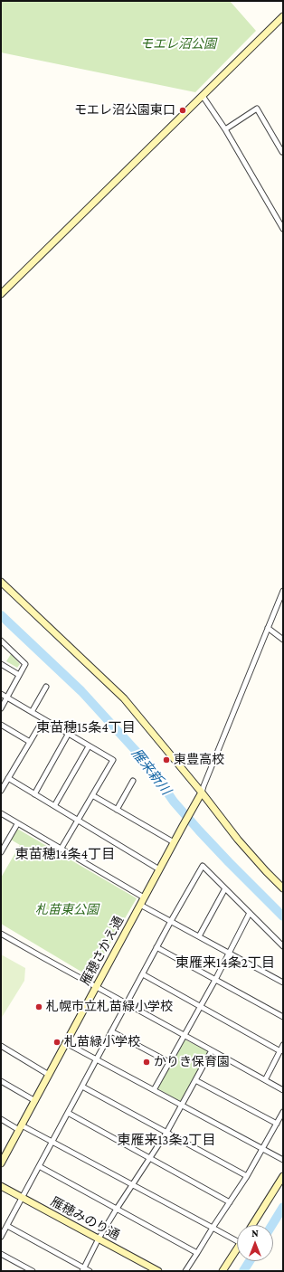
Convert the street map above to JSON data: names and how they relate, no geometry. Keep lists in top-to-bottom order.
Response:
{
  "streets": {
    "street": ["雁穂さかえ通", "雁穂みのり通"]
  },
  "districts": [
    "東苗穂15条4丁目",
    "東苗穂14条4丁目",
    "東雁来14条2丁目",
    "東雁来13条2丁目"
  ],
  "water": ["雁来新川"],
  "parks": ["モエレ沼公園", "札苗東公園"],
  "places": [
    "モエレ沼公園東口",
    "東豊高校",
    "札幌市立札苗緑小学校",
    "札苗緑小学校",
    "かりき保育園"
  ],
  "north": "top"
}
